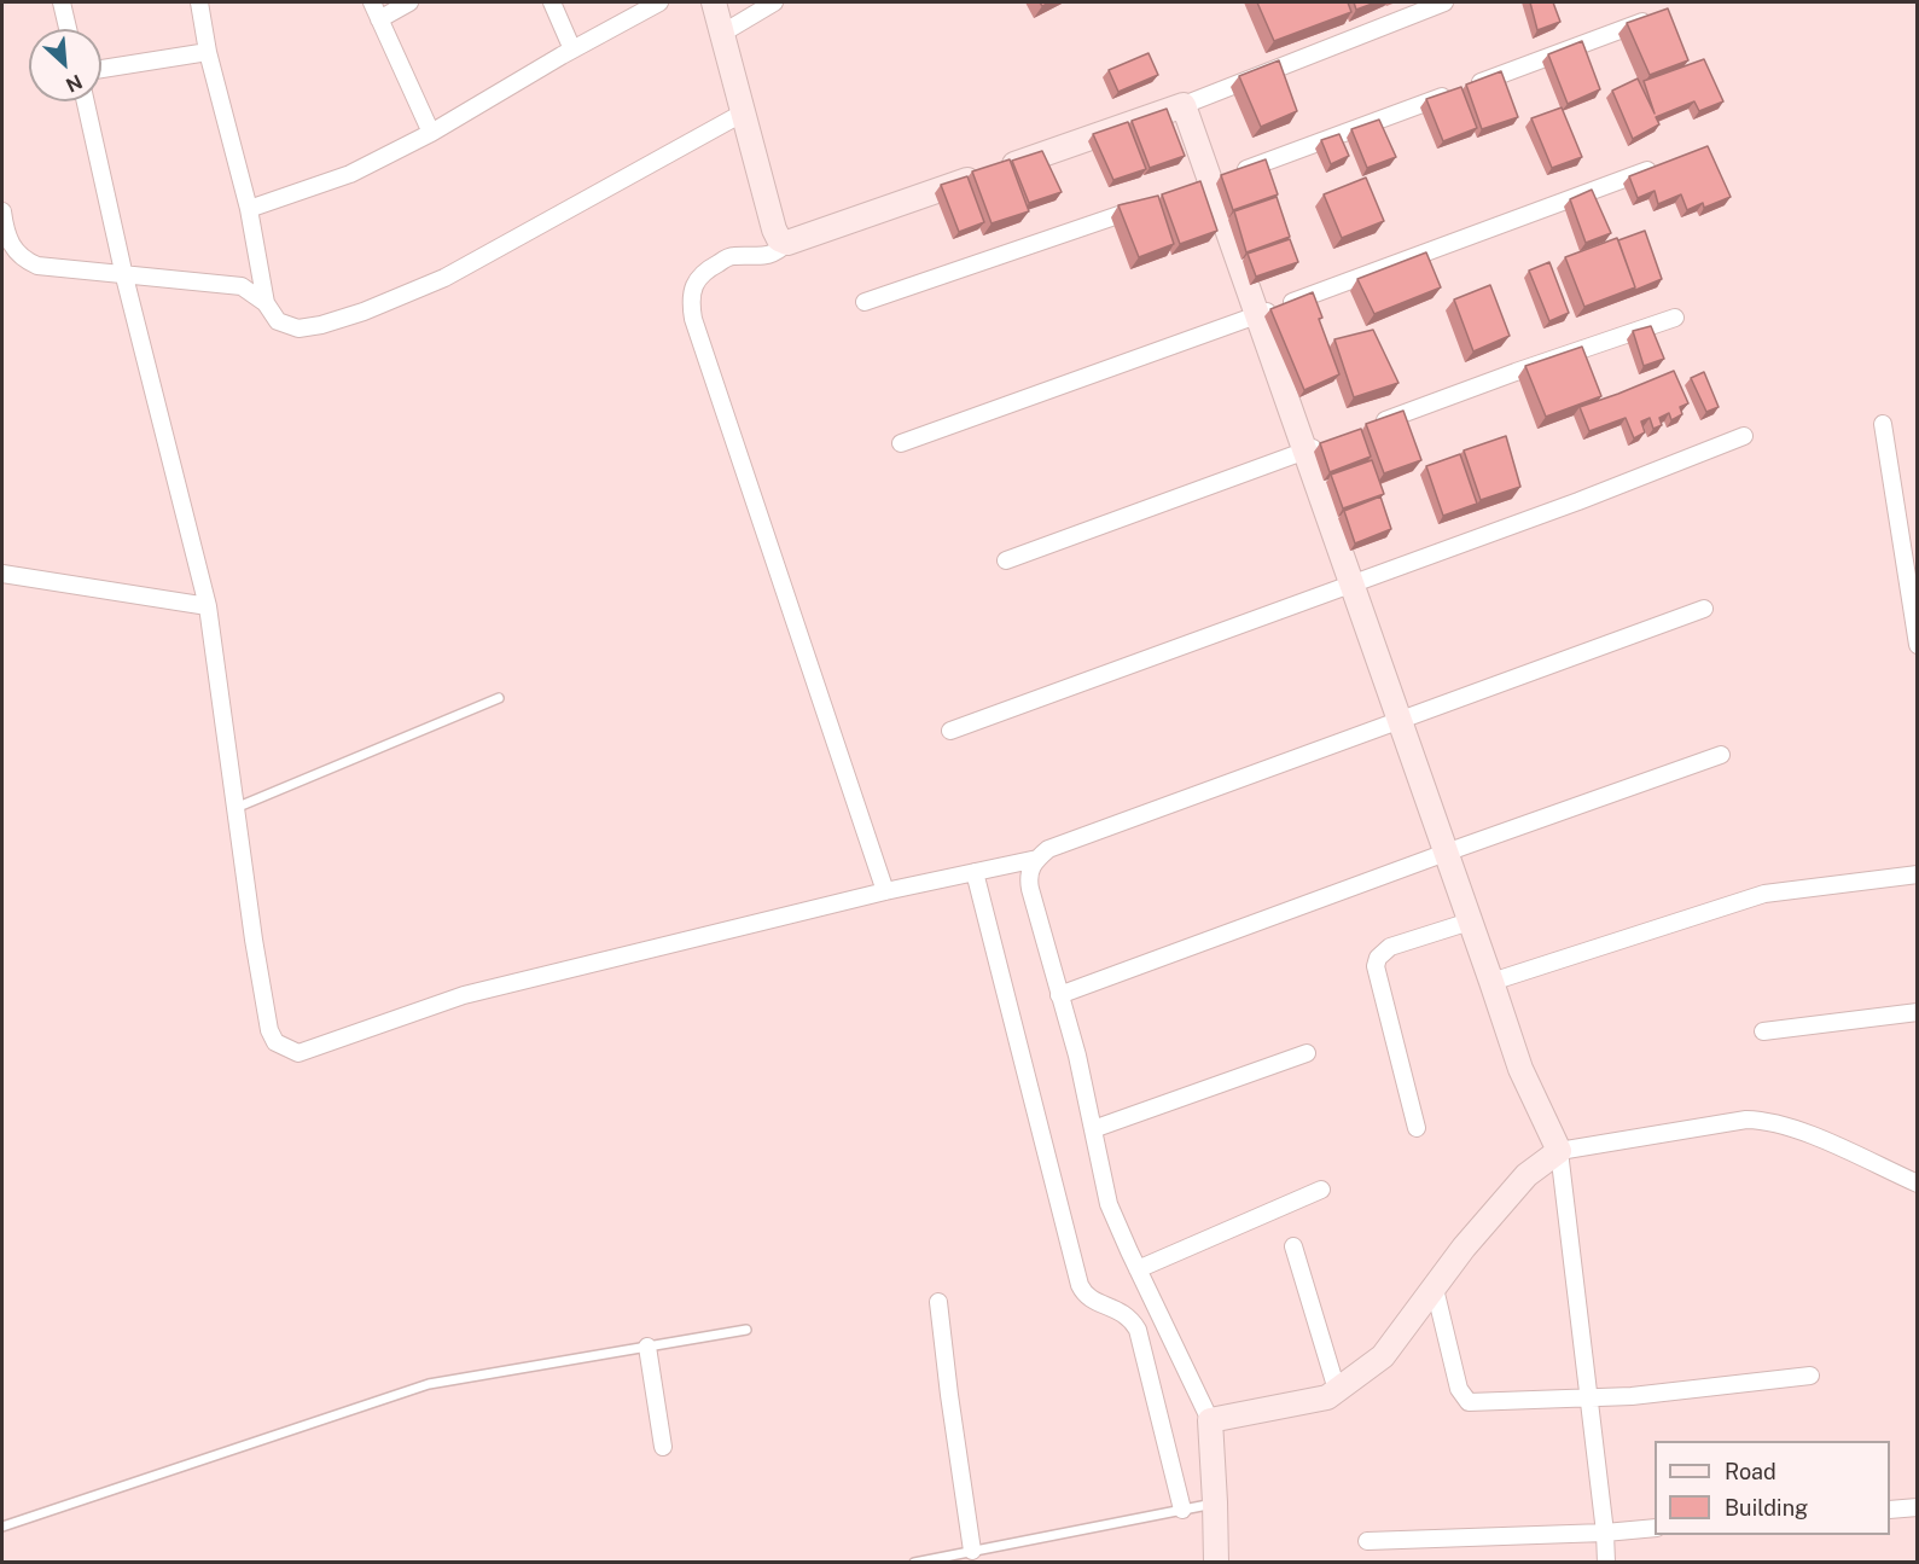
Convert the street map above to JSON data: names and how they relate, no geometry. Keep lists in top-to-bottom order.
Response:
{
  "legend": ["Road", "Building"],
  "north": "bottom right"
}
